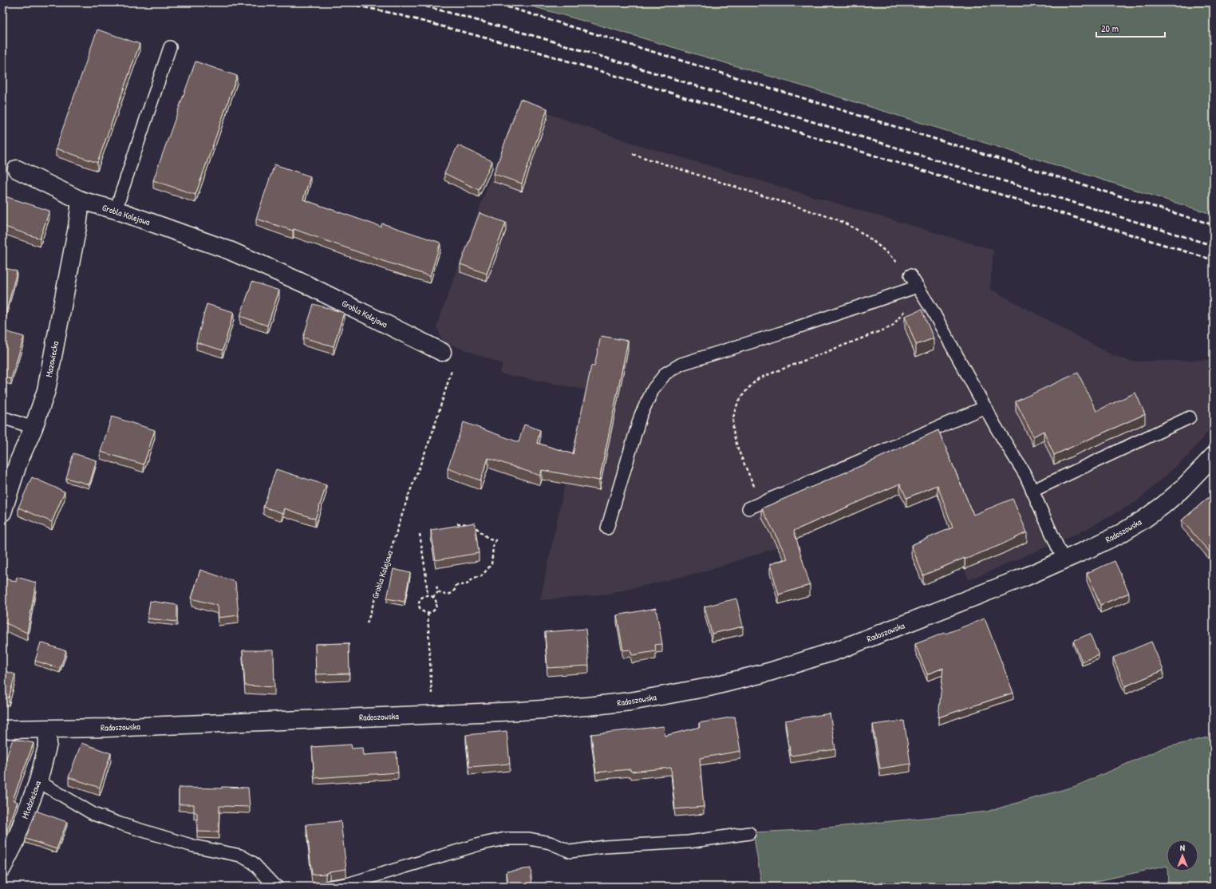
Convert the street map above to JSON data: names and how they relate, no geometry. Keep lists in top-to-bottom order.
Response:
{
  "streets": {
    "street": [
      "Grobla Kolejowa",
      "Mazowiecka",
      "Radoszowska",
      "Młodzieżowa"
    ]
  },
  "crossings": [
    ["Grobla Kolejowa", "Mazowiecka"],
    ["Radoszowska", "Młodzieżowa"]
  ],
  "scale_bar": "20 m",
  "north": "top"
}
